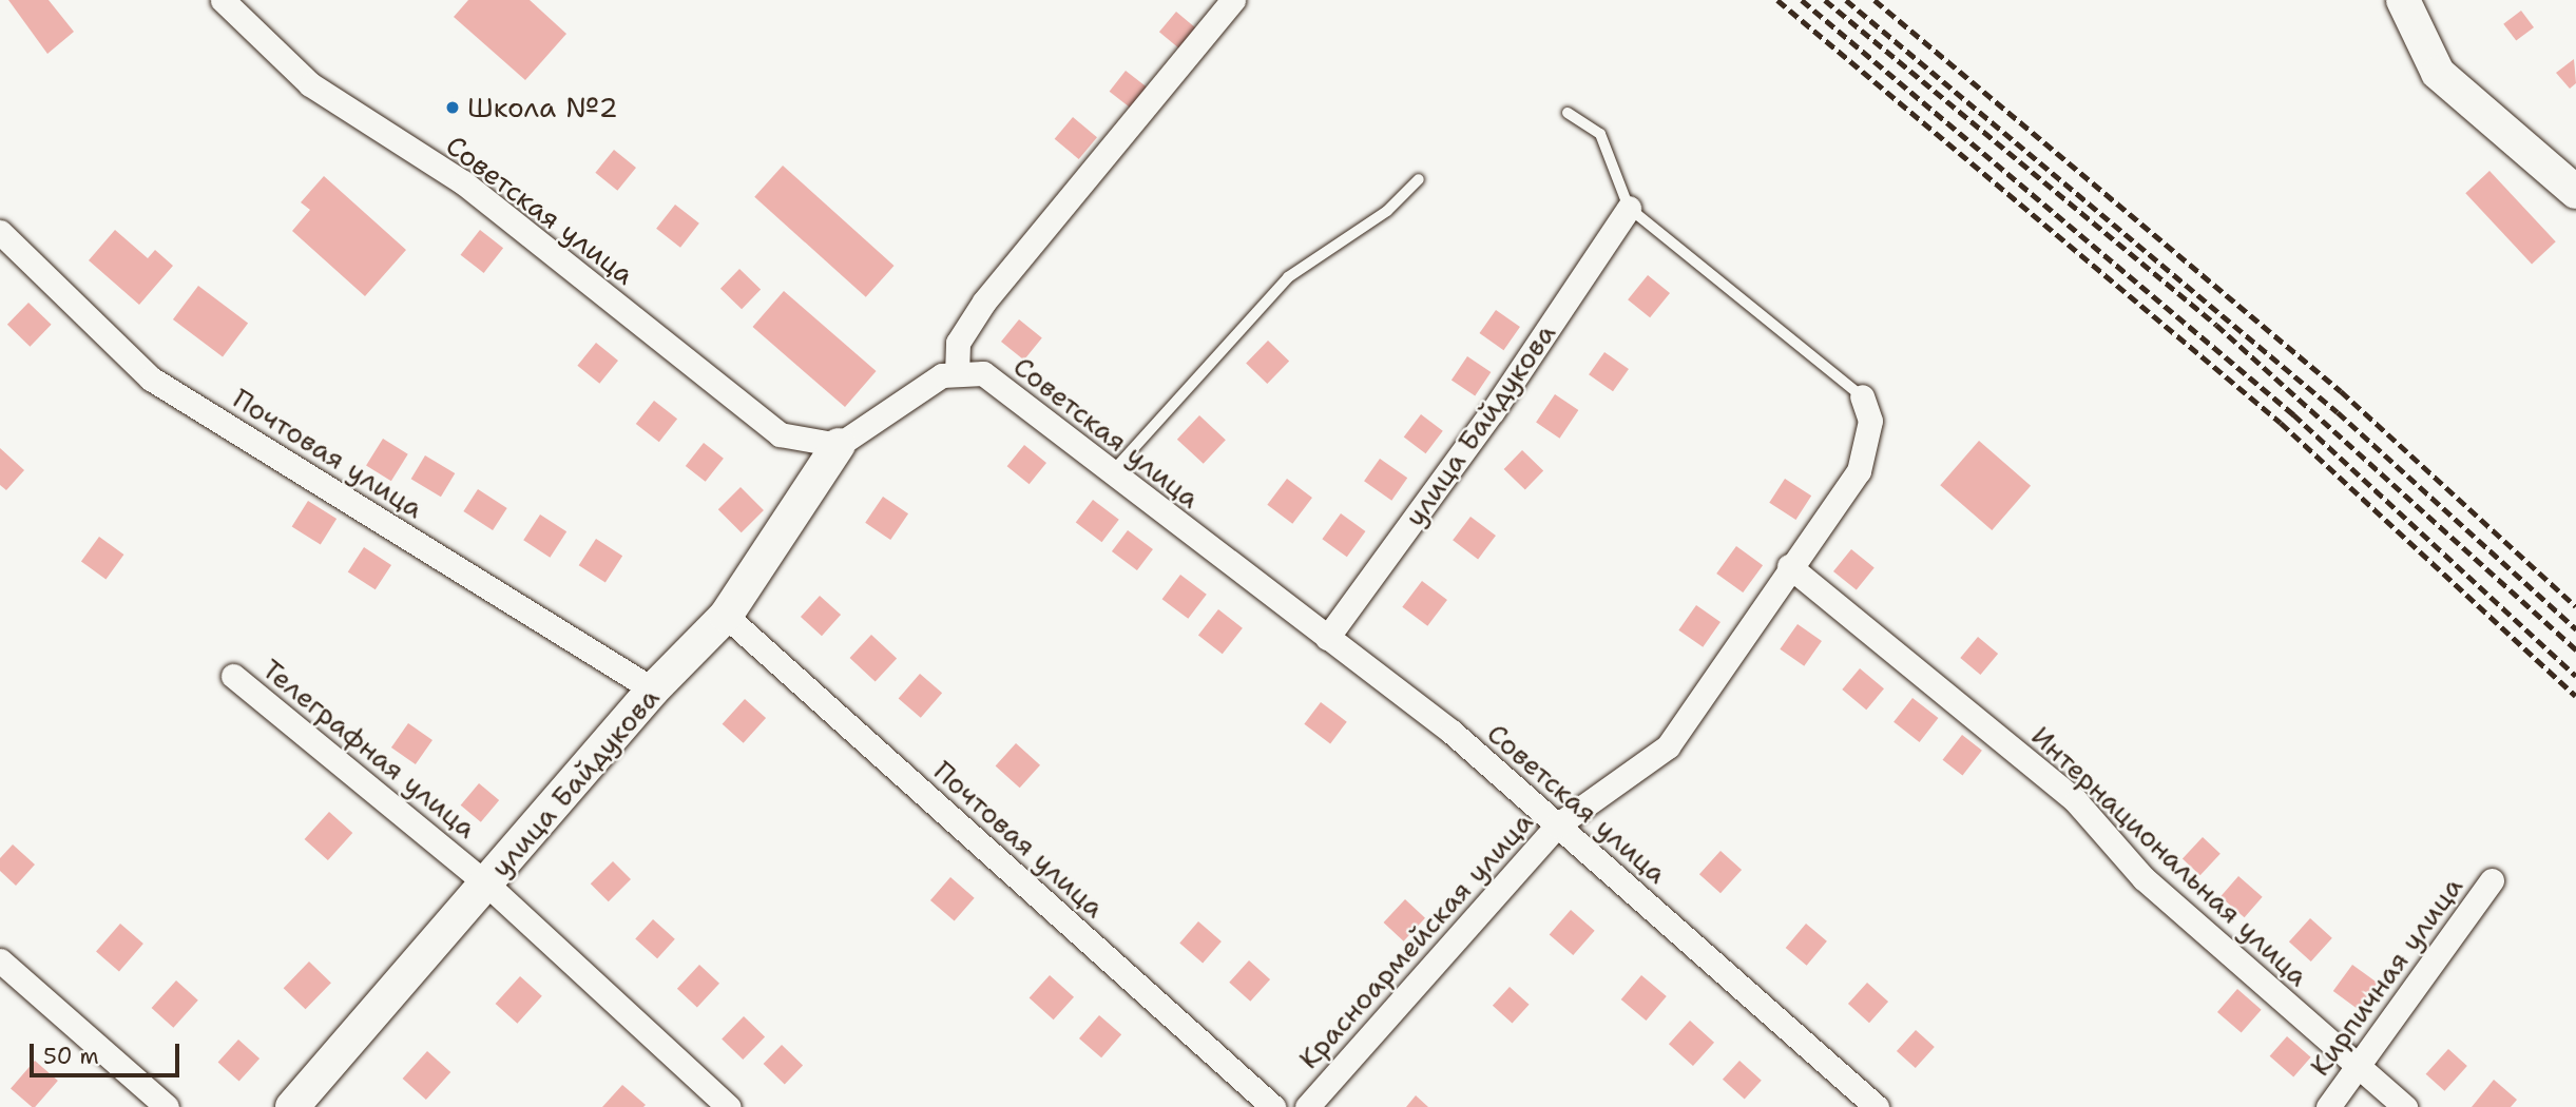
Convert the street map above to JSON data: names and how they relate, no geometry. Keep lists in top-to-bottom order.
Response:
{
  "streets": {
    "street": [
      "Советская улица",
      "улица Байдукова",
      "Почтовая улица",
      "Телеграфная улица",
      "Интернациональная улица",
      "Красноармейская улица",
      "Кирпичная улица"
    ]
  },
  "crossings": [
    ["Советская улица", "улица Байдукова"],
    ["Советская улица", "Красноармейская улица"],
    ["улица Байдукова", "Почтовая улица"],
    ["улица Байдукова", "Телеграфная улица"],
    ["Интернациональная улица", "Красноармейская улица"],
    ["Интернациональная улица", "Кирпичная улица"]
  ],
  "places": ["Школа №2"],
  "scale_bar": "50 m"
}
